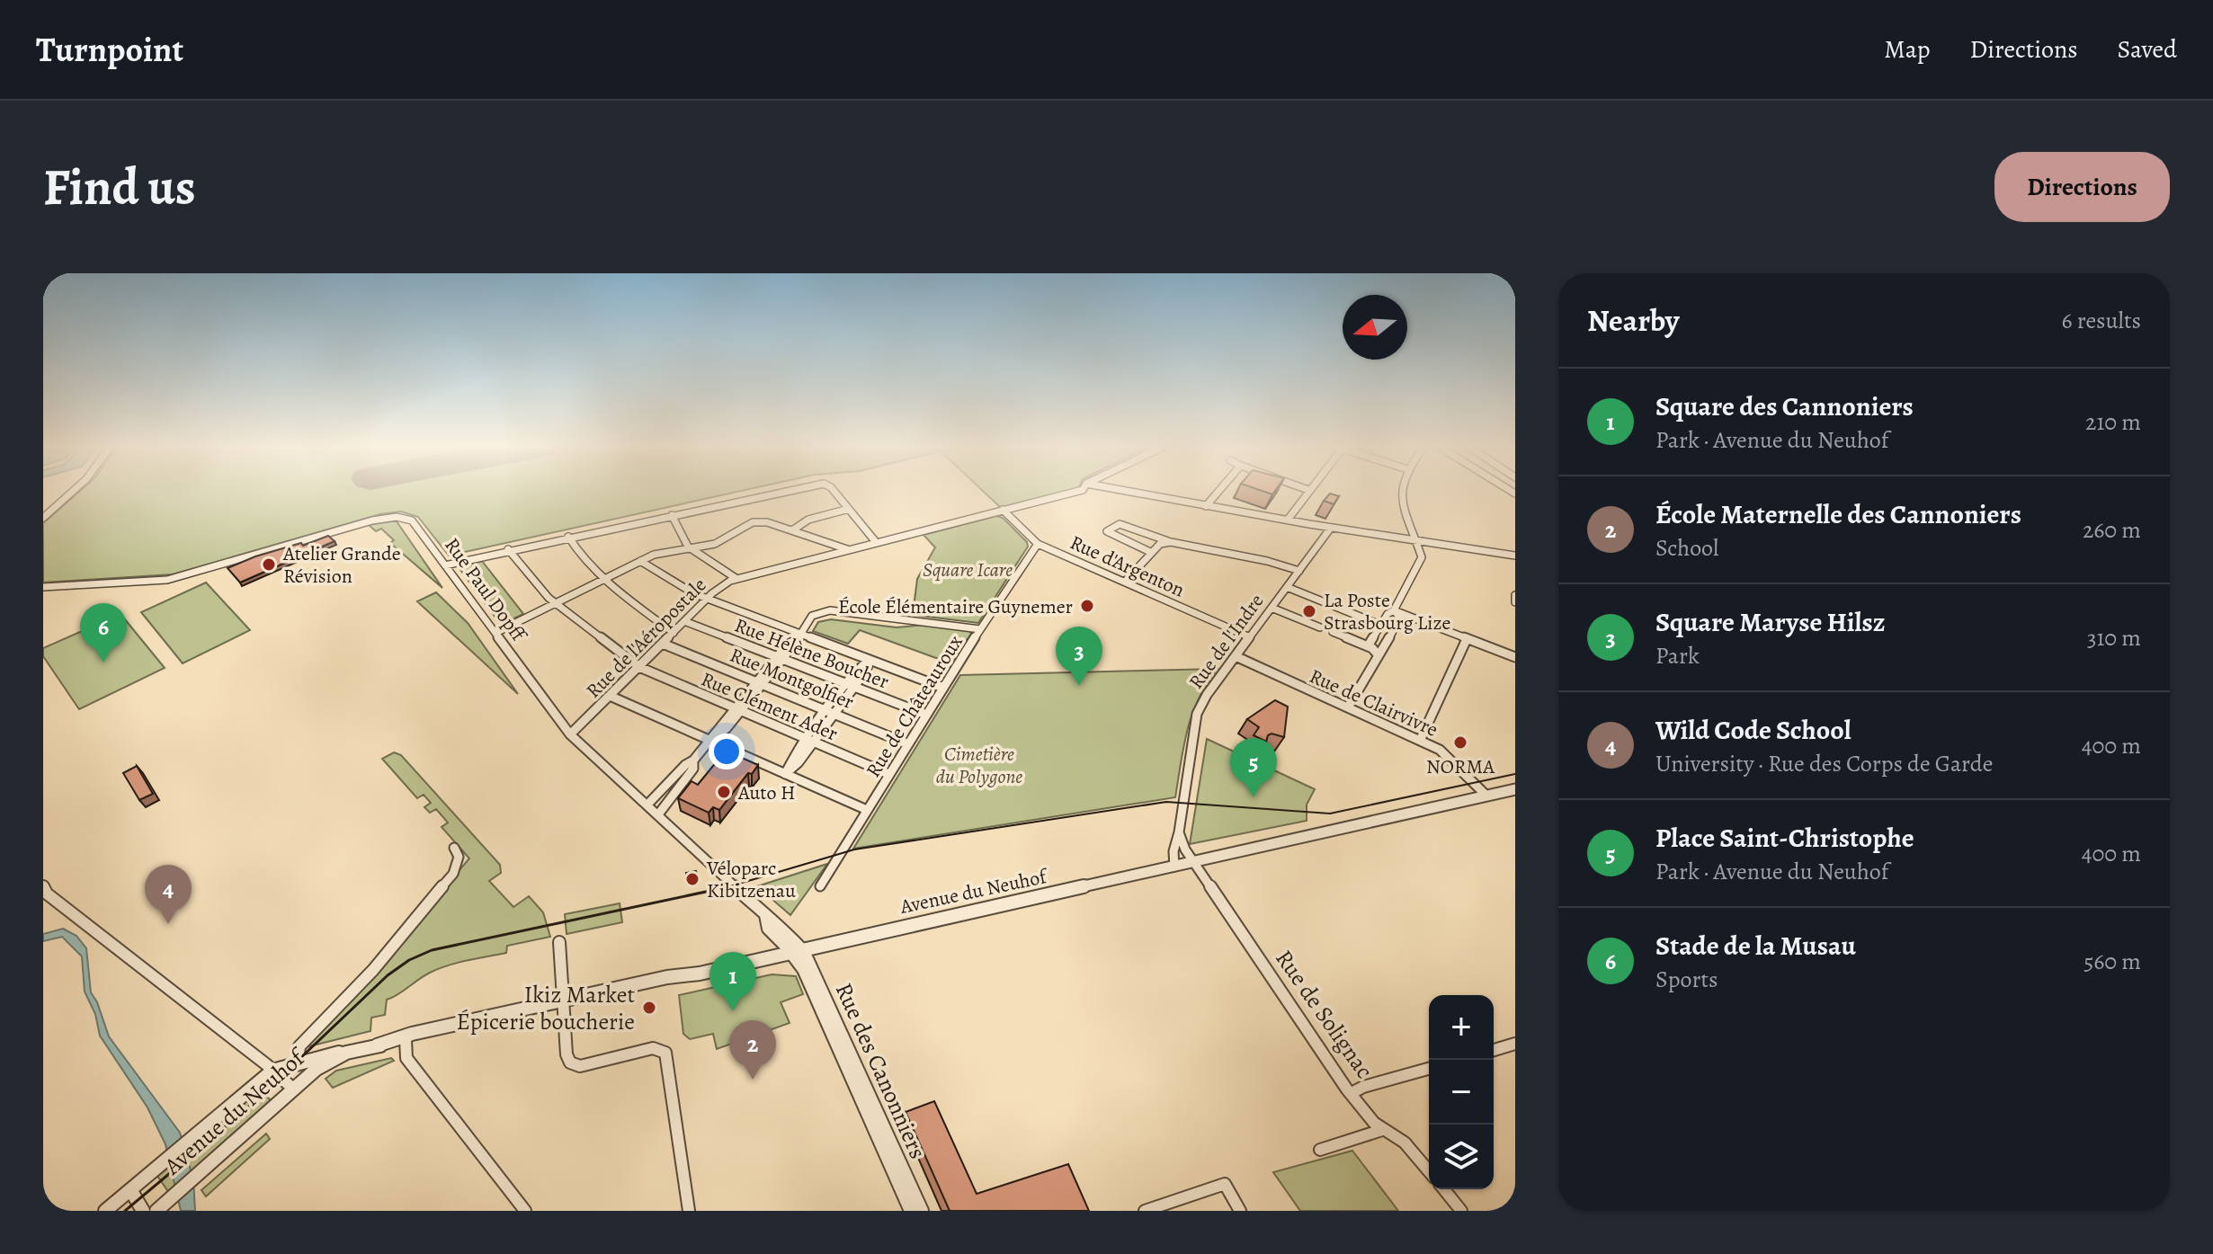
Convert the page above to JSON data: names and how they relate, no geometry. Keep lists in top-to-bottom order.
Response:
{
  "streets": {
    "street": [
      "Rue d'Argenton",
      "Rue Paul Dopff",
      "Rue de l'Aéropostale",
      "Rue de l'Indre",
      "Rue Hélène Boucher",
      "Rue Montgolfier",
      "Rue de Clairvivre",
      "Rue Clément Ader",
      "Rue de Châteauroux",
      "Avenue du Neuhof",
      "Rue de Solignac",
      "Rue des Canonniers"
    ]
  },
  "crossings": [
    ["Rue d'Argenton", "Rue de l'Aéropostale"],
    ["Rue d'Argenton", "Rue de l'Indre"],
    ["Rue d'Argenton", "Rue de Châteauroux"],
    ["Rue Paul Dopff", "Rue de l'Aéropostale"],
    ["Rue Paul Dopff", "Avenue du Neuhof"],
    ["Rue Paul Dopff", "Rue des Canonniers"],
    ["Rue de l'Aéropostale", "Rue Hélène Boucher"],
    ["Rue de l'Aéropostale", "Rue Montgolfier"],
    ["Rue de l'Aéropostale", "Rue Clément Ader"],
    ["Rue de l'Indre", "Rue de Clairvivre"],
    ["Rue de l'Indre", "Avenue du Neuhof"],
    ["Rue Hélène Boucher", "Rue de Châteauroux"],
    ["Rue Montgolfier", "Rue de Châteauroux"],
    ["Rue de Clairvivre", "Avenue du Neuhof"],
    ["Rue Clément Ader", "Rue de Châteauroux"],
    ["Avenue du Neuhof", "Rue de Solignac"],
    ["Avenue du Neuhof", "Rue des Canonniers"]
  ],
  "parks": ["Square Icare", "Cimetière du Polygone"],
  "places": [
    "Atelier Grande Révision",
    "École Élémentaire Guynemer",
    "La Poste Strasbourg Lize",
    "NORMA",
    "Auto H",
    "Véloparc Kibitzenau",
    "Ikiz Market Épicerie boucherie"
  ],
  "north": "left",
  "page": {
    "header": "Turnpoint",
    "nav": ["Map", "Directions", "Saved"],
    "buttons": "Directions",
    "title": "Find us",
    "heading": ["Nearby", "6 results"],
    "list": [
      {
        "mark": "1",
        "name": "Square des Cannoniers",
        "note": "Park · Avenue du Neuhof",
        "value": "210 m"
      },
      {
        "mark": "2",
        "name": "École Maternelle des Cannoniers",
        "note": "School",
        "value": "260 m"
      },
      {
        "mark": "3",
        "name": "Square Maryse Hilsz",
        "note": "Park",
        "value": "310 m"
      },
      {
        "mark": "4",
        "name": "Wild Code School",
        "note": "University · Rue des Corps de Garde",
        "value": "400 m"
      },
      {
        "mark": "5",
        "name": "Place Saint-Christophe",
        "note": "Park · Avenue du Neuhof",
        "value": "400 m"
      },
      {
        "mark": "6",
        "name": "Stade de la Musau",
        "note": "Sports",
        "value": "560 m"
      }
    ],
    "pins": [
      "6",
      "3",
      "5",
      "4",
      "1",
      "2"
    ],
    "map_buttons": ["+", "−"]
  }
}
